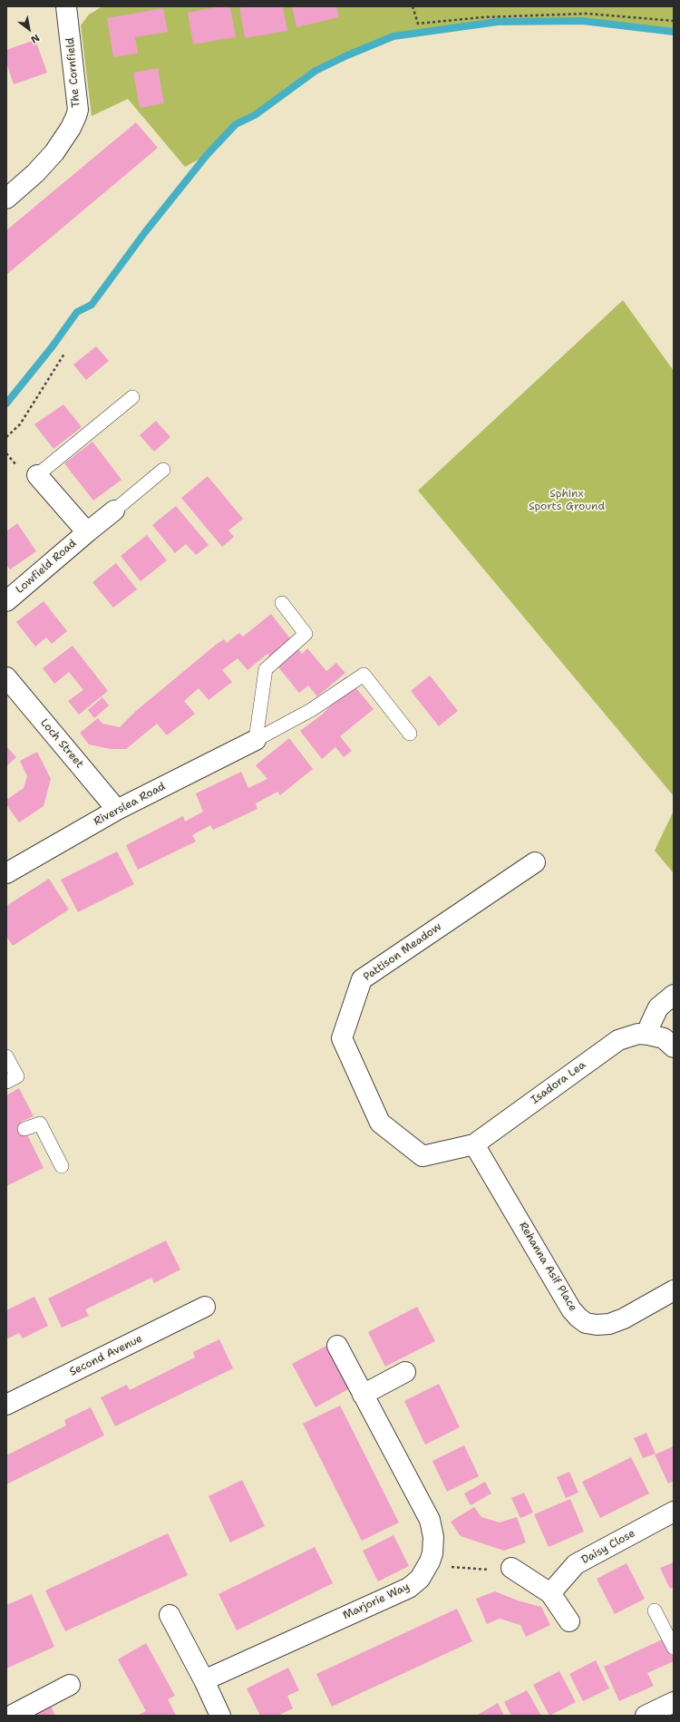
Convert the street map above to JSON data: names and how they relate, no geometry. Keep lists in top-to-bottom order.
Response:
{
  "streets": {
    "street": [
      "The Cornfield",
      "Lowfield Road",
      "Loch Street",
      "Riverslea Road",
      "Pattison Meadow",
      "Isadora Lea",
      "Rehanna Asif Place",
      "Second Avenue",
      "Daisy Close",
      "Marjorie Way"
    ]
  },
  "crossings": [
    ["Loch Street", "Riverslea Road"],
    ["Pattison Meadow", "Isadora Lea"],
    ["Pattison Meadow", "Rehanna Asif Place"],
    ["Isadora Lea", "Rehanna Asif Place"]
  ],
  "parks": ["Sphinx Sports Ground"],
  "north": "bottom right"
}
